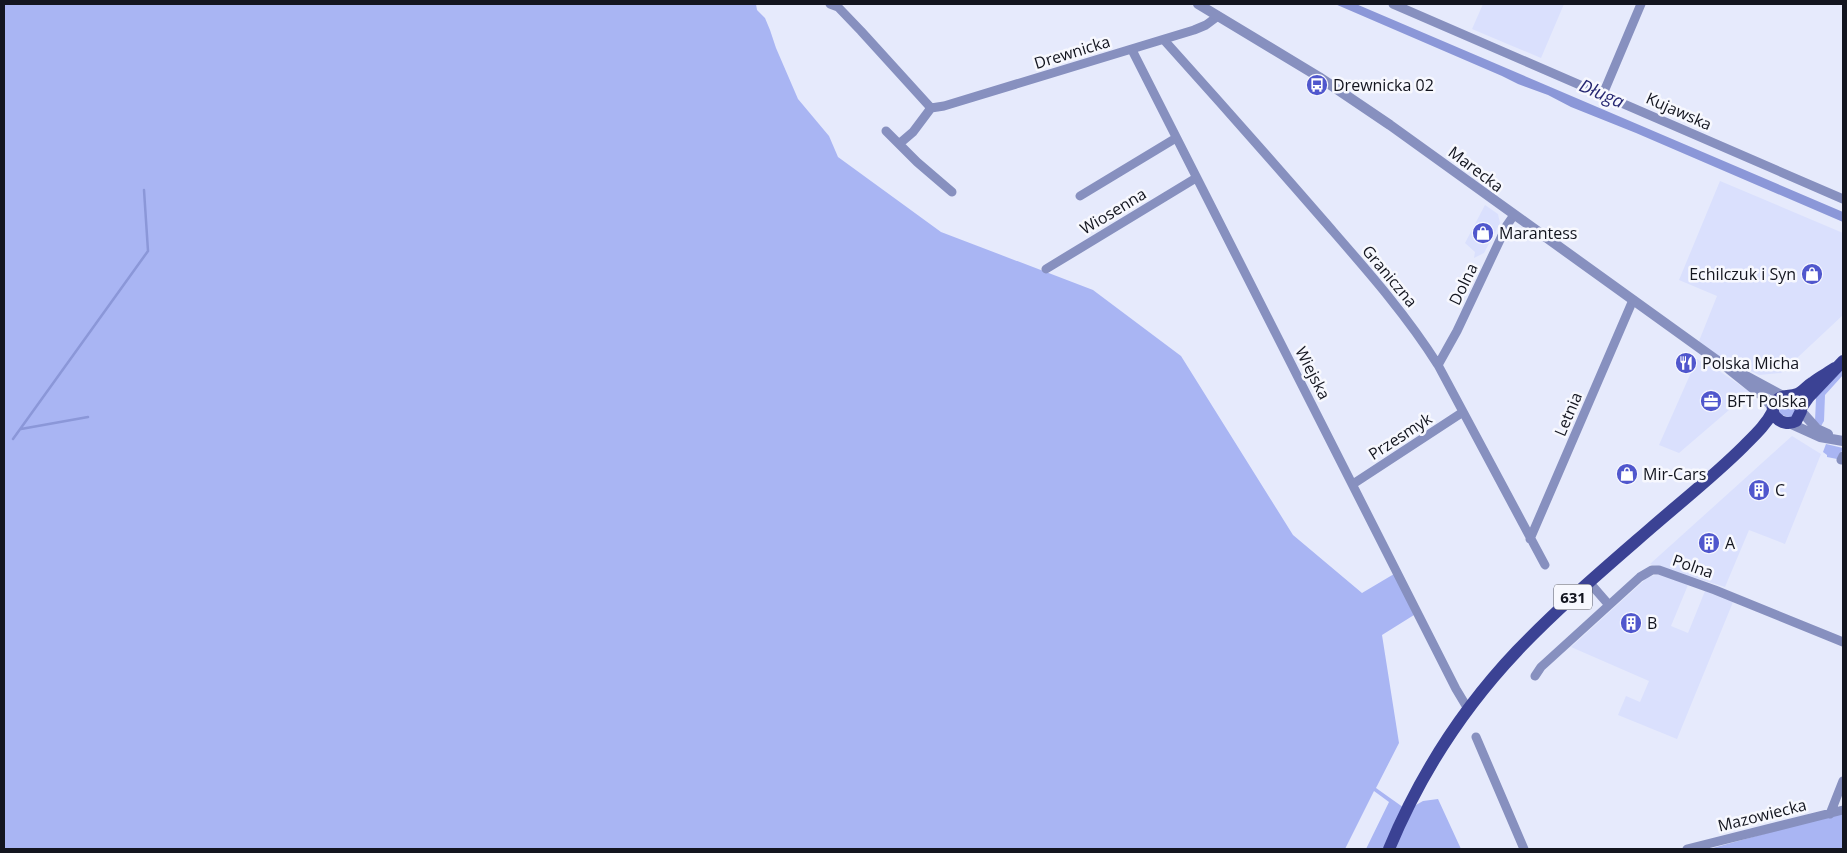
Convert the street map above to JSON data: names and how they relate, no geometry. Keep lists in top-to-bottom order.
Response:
{
  "streets": {
    "main road": ["631"],
    "street": [
      "Drewnicka",
      "Kujawska",
      "Marecka",
      "Wiosenna",
      "Graniczna",
      "Dolna",
      "Wiejska",
      "Letnia",
      "Przesmyk",
      "Polna",
      "Mazowiecka"
    ]
  },
  "crossings": [
    ["Drewnicka", "Marecka"],
    ["Drewnicka", "Graniczna"],
    ["Drewnicka", "Wiejska"],
    ["Marecka", "Dolna"],
    ["Marecka", "Letnia"],
    ["Marecka", "631"],
    ["Wiosenna", "Wiejska"],
    ["Graniczna", "Dolna"],
    ["Graniczna", "Letnia"],
    ["Graniczna", "Przesmyk"],
    ["Wiejska", "Przesmyk"],
    ["Wiejska", "631"]
  ],
  "water": ["Długa"],
  "places": {
    "bus stop": ["Drewnicka 02"],
    "shop": ["Marantess", "Echilczuk i Syn", "Mir-Cars"],
    "restaurant": ["Polska Micha"],
    "office": ["BFT Polska"],
    "building": ["C", "A", "B"]
  }
}
